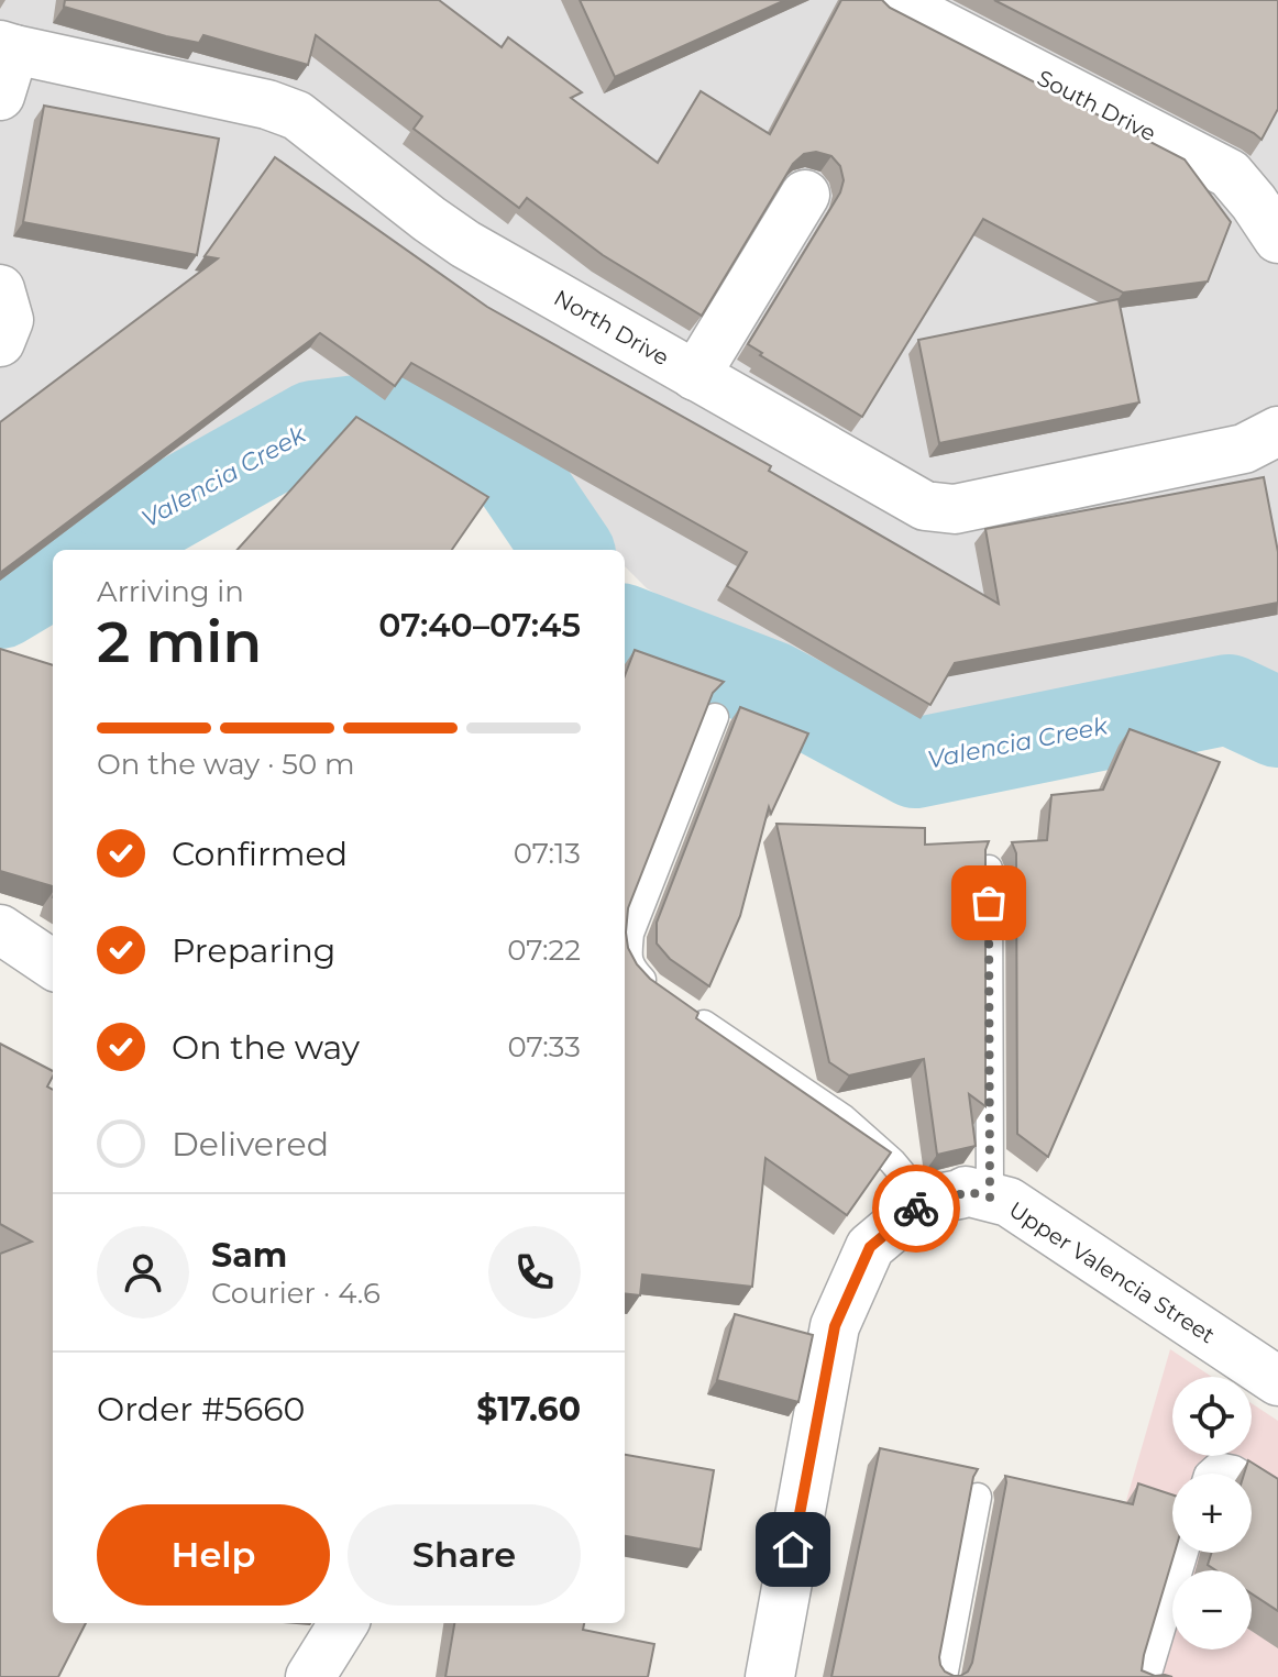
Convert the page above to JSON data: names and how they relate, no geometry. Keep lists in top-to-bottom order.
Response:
{
  "streets": {
    "street": ["South Drive", "North Drive", "Upper Valencia Street"]
  },
  "water": ["Valencia Creek"],
  "page": {
    "heading": ["2 min", "Arriving in", "07:40–07:45"],
    "panel": [
      "Sam",
      "Courier · 4.6",
      "Order #5660",
      "$17.60"
    ],
    "bar": "On the way · 50 m",
    "list": [
      ["Confirmed", "07:13"],
      ["Preparing", "07:22"],
      ["On the way", "07:33"],
      "Delivered"
    ],
    "map_buttons": ["+", "−"],
    "buttons": ["Help", "Share"]
  }
}
